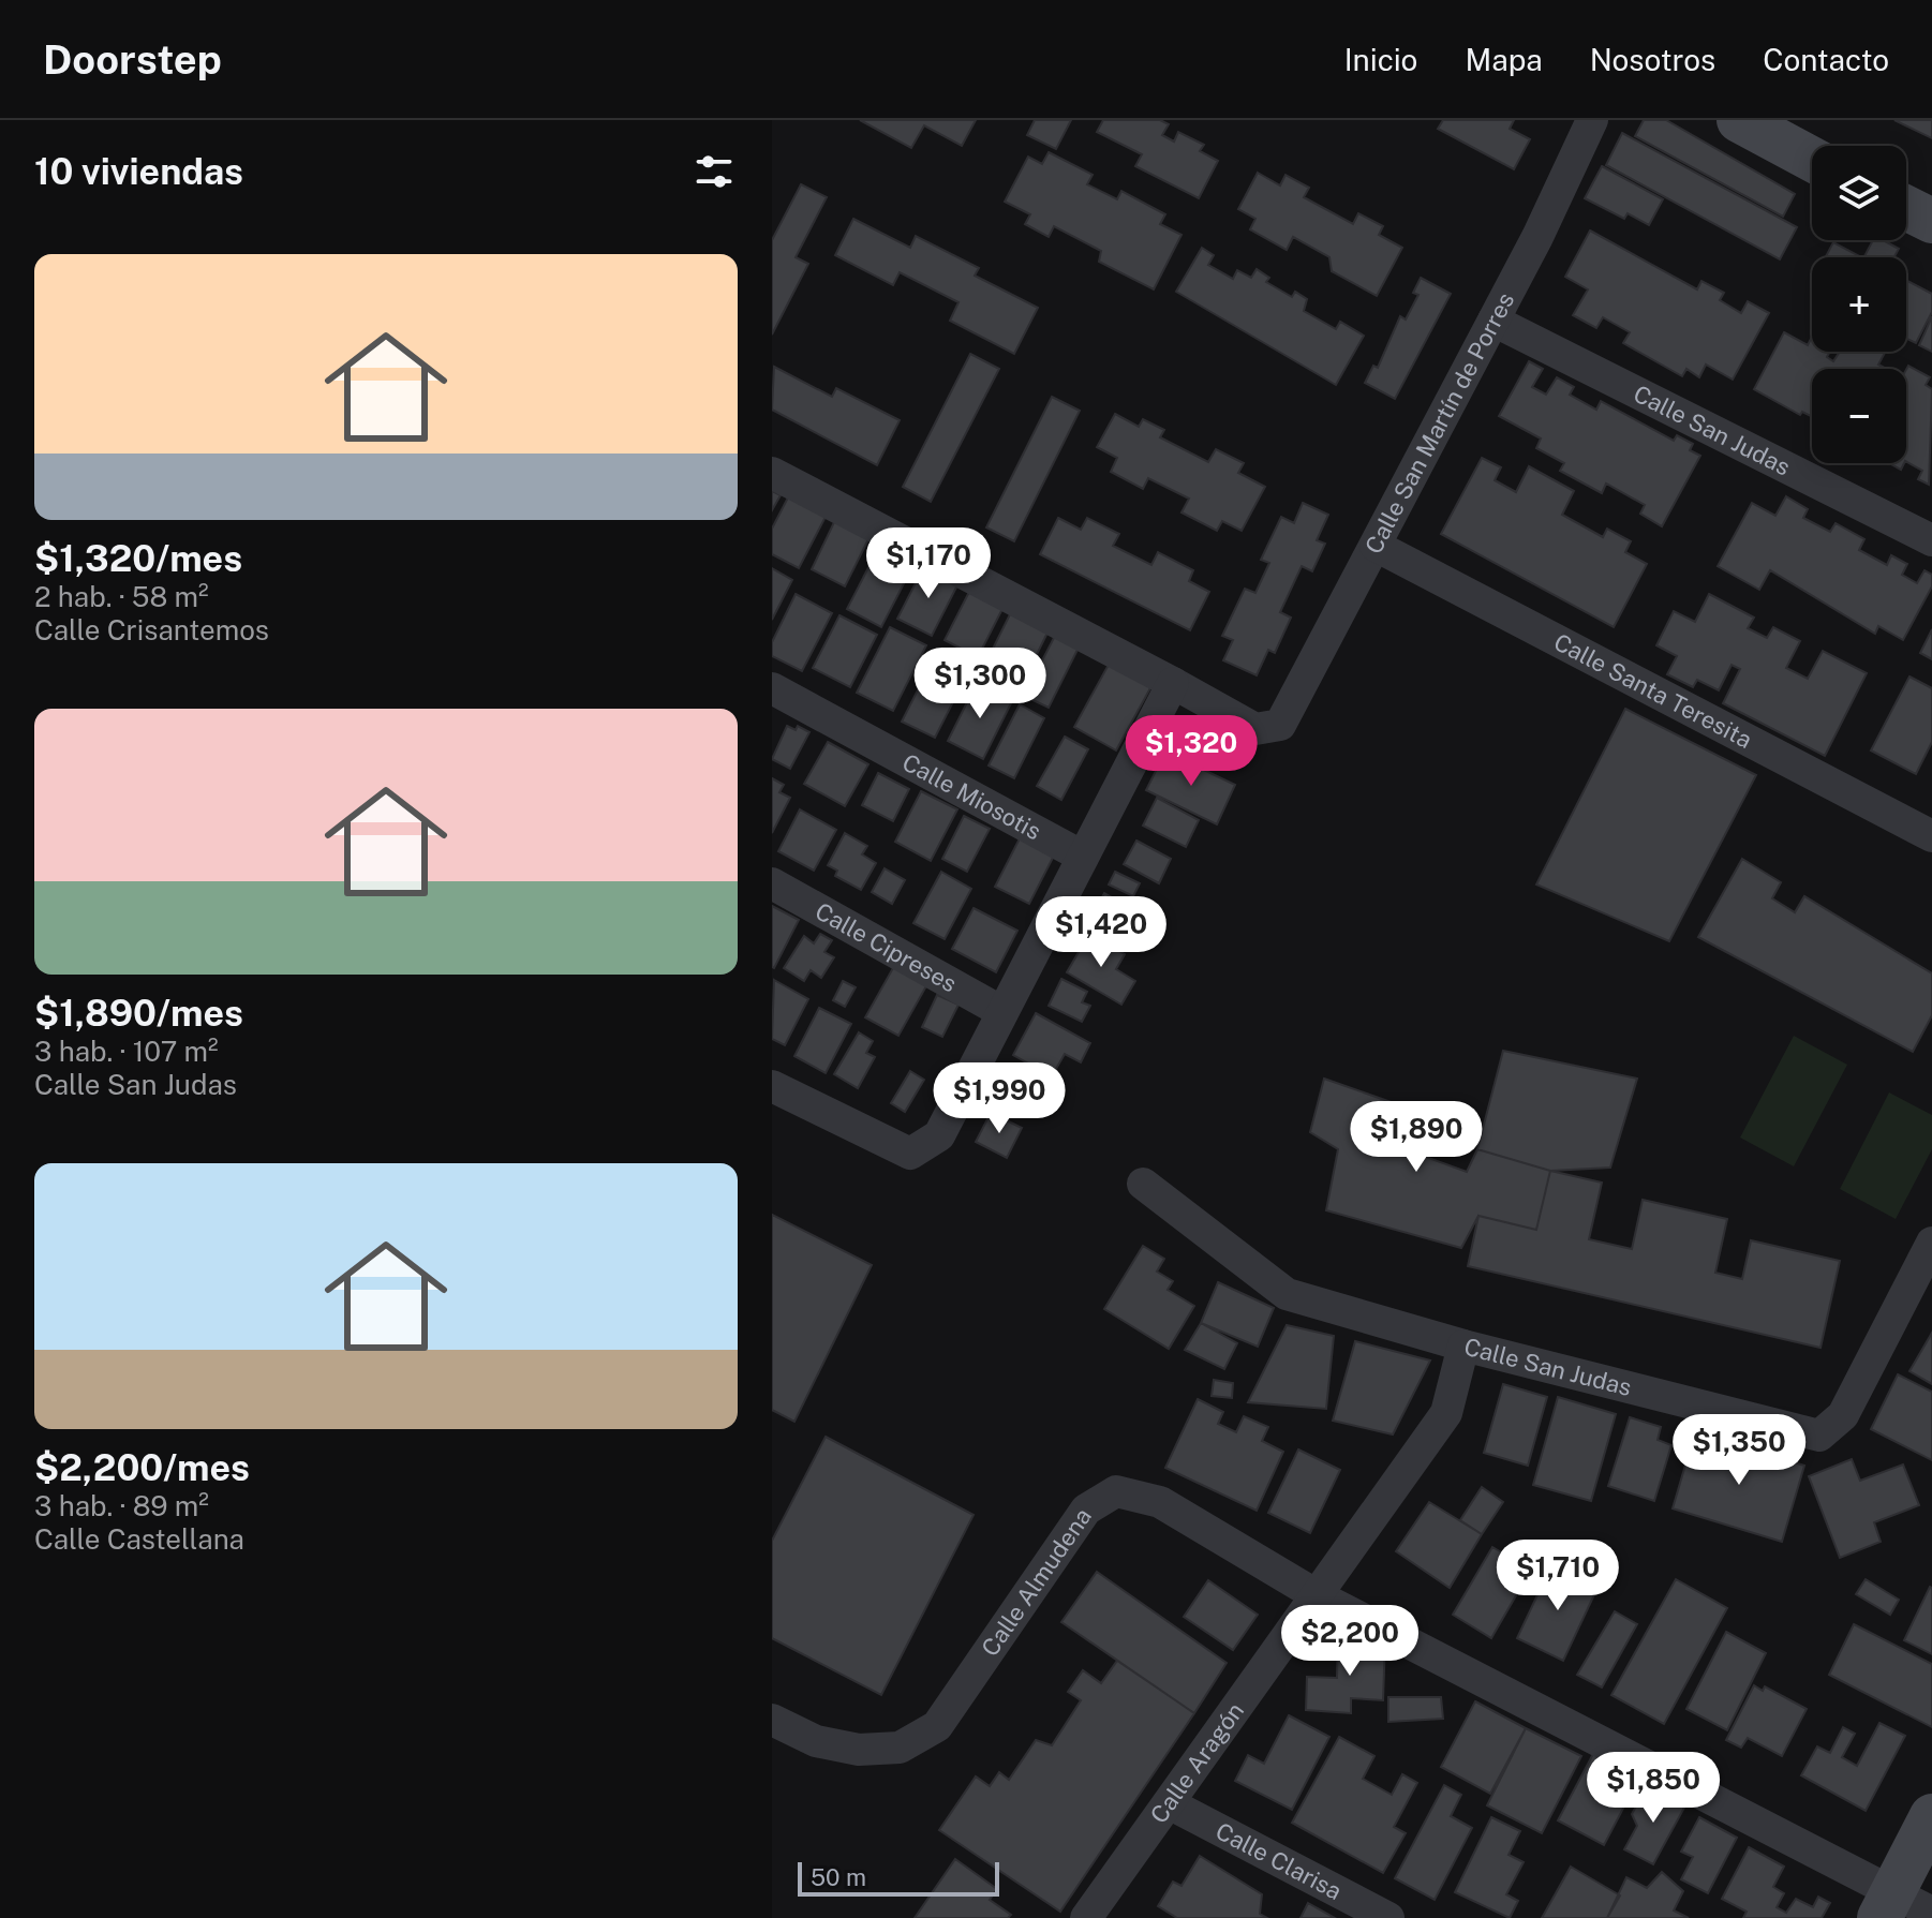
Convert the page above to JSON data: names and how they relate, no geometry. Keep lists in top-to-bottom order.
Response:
{
  "streets": {
    "street": [
      "Calle San Martín de Porres",
      "Calle San Judas",
      "Calle Santa Teresita",
      "Calle Miosotis",
      "Calle Cipreses",
      "Calle Almudena",
      "Calle Aragón",
      "Calle Clarisa"
    ]
  },
  "crossings": [
    ["Calle San Martín de Porres", "Calle San Judas"],
    ["Calle San Martín de Porres", "Calle Santa Teresita"],
    ["Calle San Judas", "Calle Aragón"],
    ["Calle Almudena", "Calle Aragón"],
    ["Calle Aragón", "Calle Clarisa"]
  ],
  "scale_bar": "50 m",
  "page": {
    "header": "Doorstep",
    "nav": [
      "Inicio",
      "Mapa",
      "Nosotros",
      "Contacto"
    ],
    "heading": "10 viviendas",
    "map_buttons": ["+", "−"],
    "list": [
      {
        "name": "$1,320/mes",
        "note": "2 hab. · 58 m² · Calle Crisantemos"
      },
      {
        "name": "$1,890/mes",
        "note": "3 hab. · 107 m² · Calle San Judas"
      },
      {
        "name": "$2,200/mes",
        "note": "3 hab. · 89 m² · Calle Castellana"
      }
    ],
    "price": [
      "$1,170",
      "$1,300",
      "$1,320",
      "$1,420",
      "$1,990",
      "$1,890",
      "$1,350",
      "$1,710",
      "$2,200",
      "$1,850"
    ],
    "scale": "50 m"
  }
}
